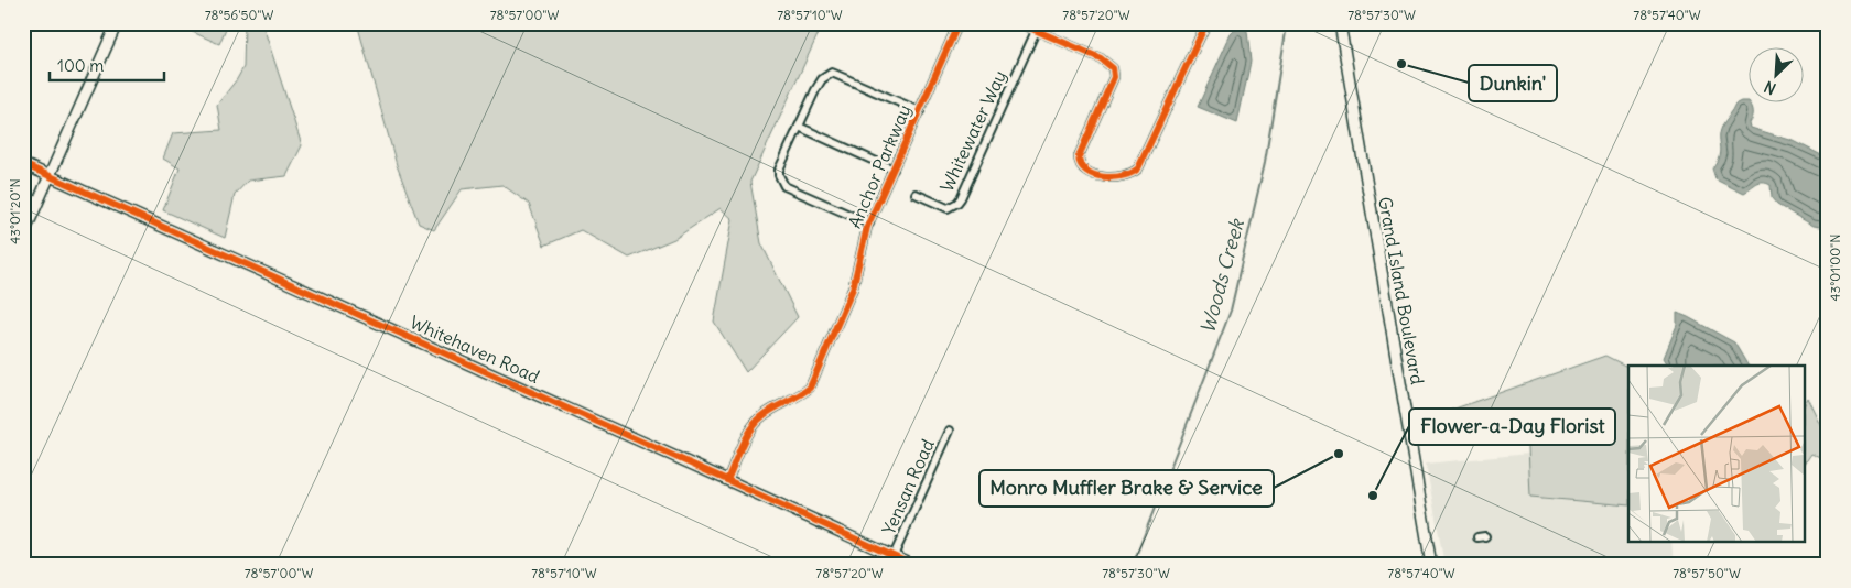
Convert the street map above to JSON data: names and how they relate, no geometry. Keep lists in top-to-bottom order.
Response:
{
  "streets": {
    "street": [
      "Whitewater Way",
      "Anchor Parkway",
      "Grand Island Boulevard",
      "Whitehaven Road",
      "Yensan Road"
    ]
  },
  "crossings": [
    ["Anchor Parkway", "Whitehaven Road"],
    ["Whitehaven Road", "Yensan Road"]
  ],
  "water": ["Woods Creek"],
  "places": ["Dunkin'", "Monro Muffler Brake & Service", "Flower-a-Day Florist"],
  "scale_bar": "100 m",
  "north": "bottom left",
  "coordinates": [
    "78°56'50\"W",
    "78°57'00\"W",
    "78°57'10\"W",
    "78°57'20\"W",
    "78°57'30\"W",
    "78°57'40\"W",
    "43°01'20\"N",
    "43°01'00\"N",
    "78°57'50\"W"
  ]
}
